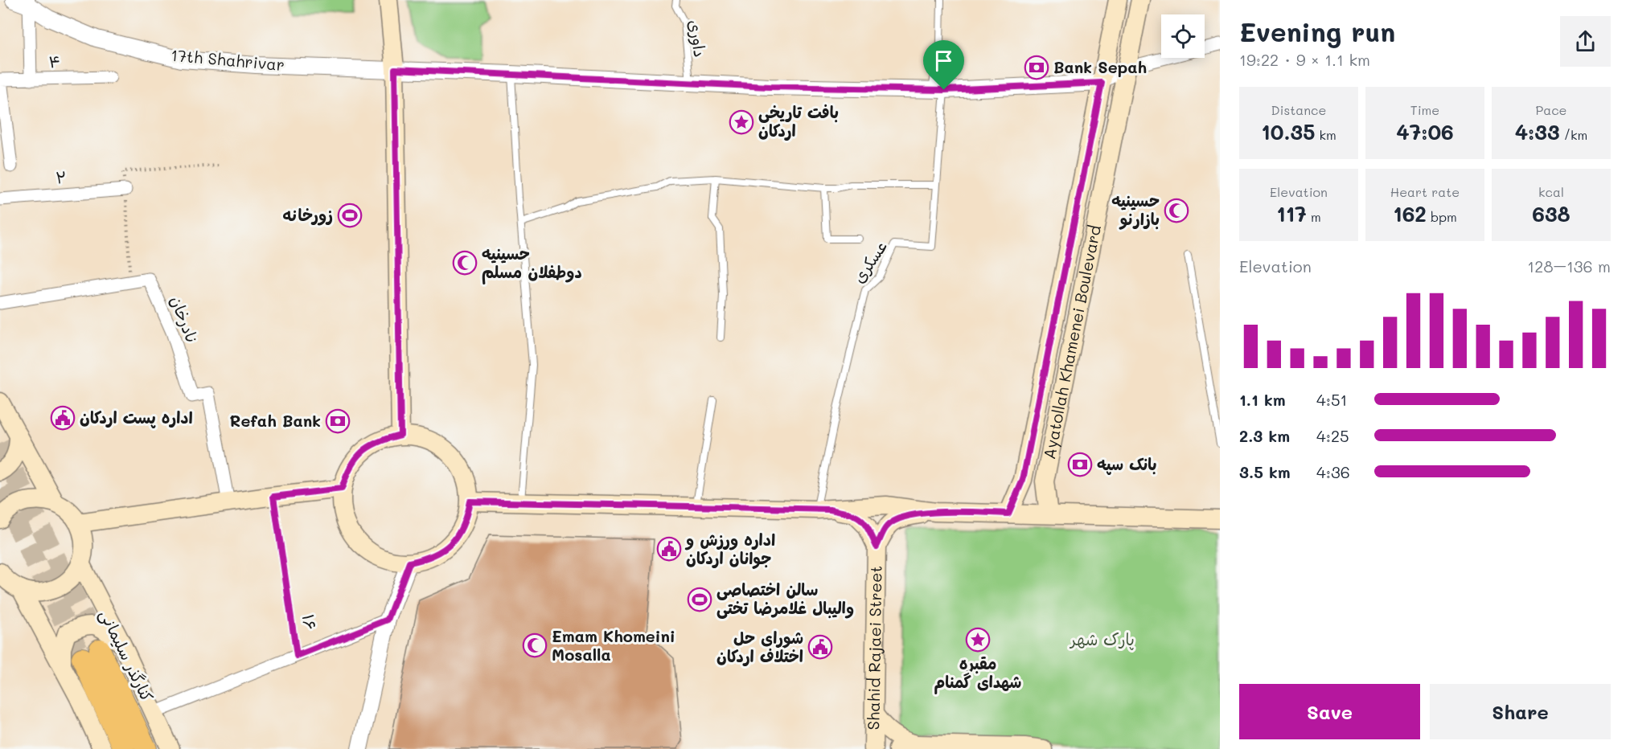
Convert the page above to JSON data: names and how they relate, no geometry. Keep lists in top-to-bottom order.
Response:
{
  "streets": {
    "main road": ["Ayatollah Khamenei Boulevard", "Shahid Rajaei Street", "کنارگذر سلیمانی"],
    "street": [
      "17th Shahrivar",
      "۴",
      "۲",
      "نادرخان",
      "۱۶"
    ],
    "lane": ["داوری", "عسکری"]
  },
  "crossings": [
    ["داوری", "17th Shahrivar"],
    ["17th Shahrivar", "عسکری"],
    ["17th Shahrivar", "Ayatollah Khamenei Boulevard"]
  ],
  "parks": ["پارک شهر"],
  "places": {
    "bank": ["Bank Sepah", "Refah Bank", "بانک سپه"],
    "place": ["بافت تاریخی اردکان", "مقبره شهدای گمنام"],
    "mosque": ["حسینیه بازارنو", "حسینیه دوطفلان مسلم", "Emam Khomeini Mosalla"],
    "sports": ["زورخانه", "سالن اختصاصی والیبال غلامرضا تختی"],
    "public building": ["اداره پست اردکان", "اداره ورزش و جوانان اردکان", "شورای حل اختلاف اردکان"]
  },
  "page": {
    "heading": ["Evening run", "19:22 · 9 × 1.1 km"],
    "stats": [
      ["Distance", "10.35 km"],
      ["Time", "47:06"],
      ["Pace", "4:33 /km"],
      ["Elevation", "117 m"],
      ["Heart rate", "162 bpm"],
      ["kcal", "638"]
    ],
    "chart": ["Elevation", "128–136 m"],
    "list": [
      {
        "name": "1.1 km",
        "note": "4:51"
      },
      {
        "name": "2.3 km",
        "note": "4:25"
      },
      {
        "name": "3.5 km",
        "note": "4:36"
      }
    ],
    "buttons": ["Save", "Share"]
  }
}
